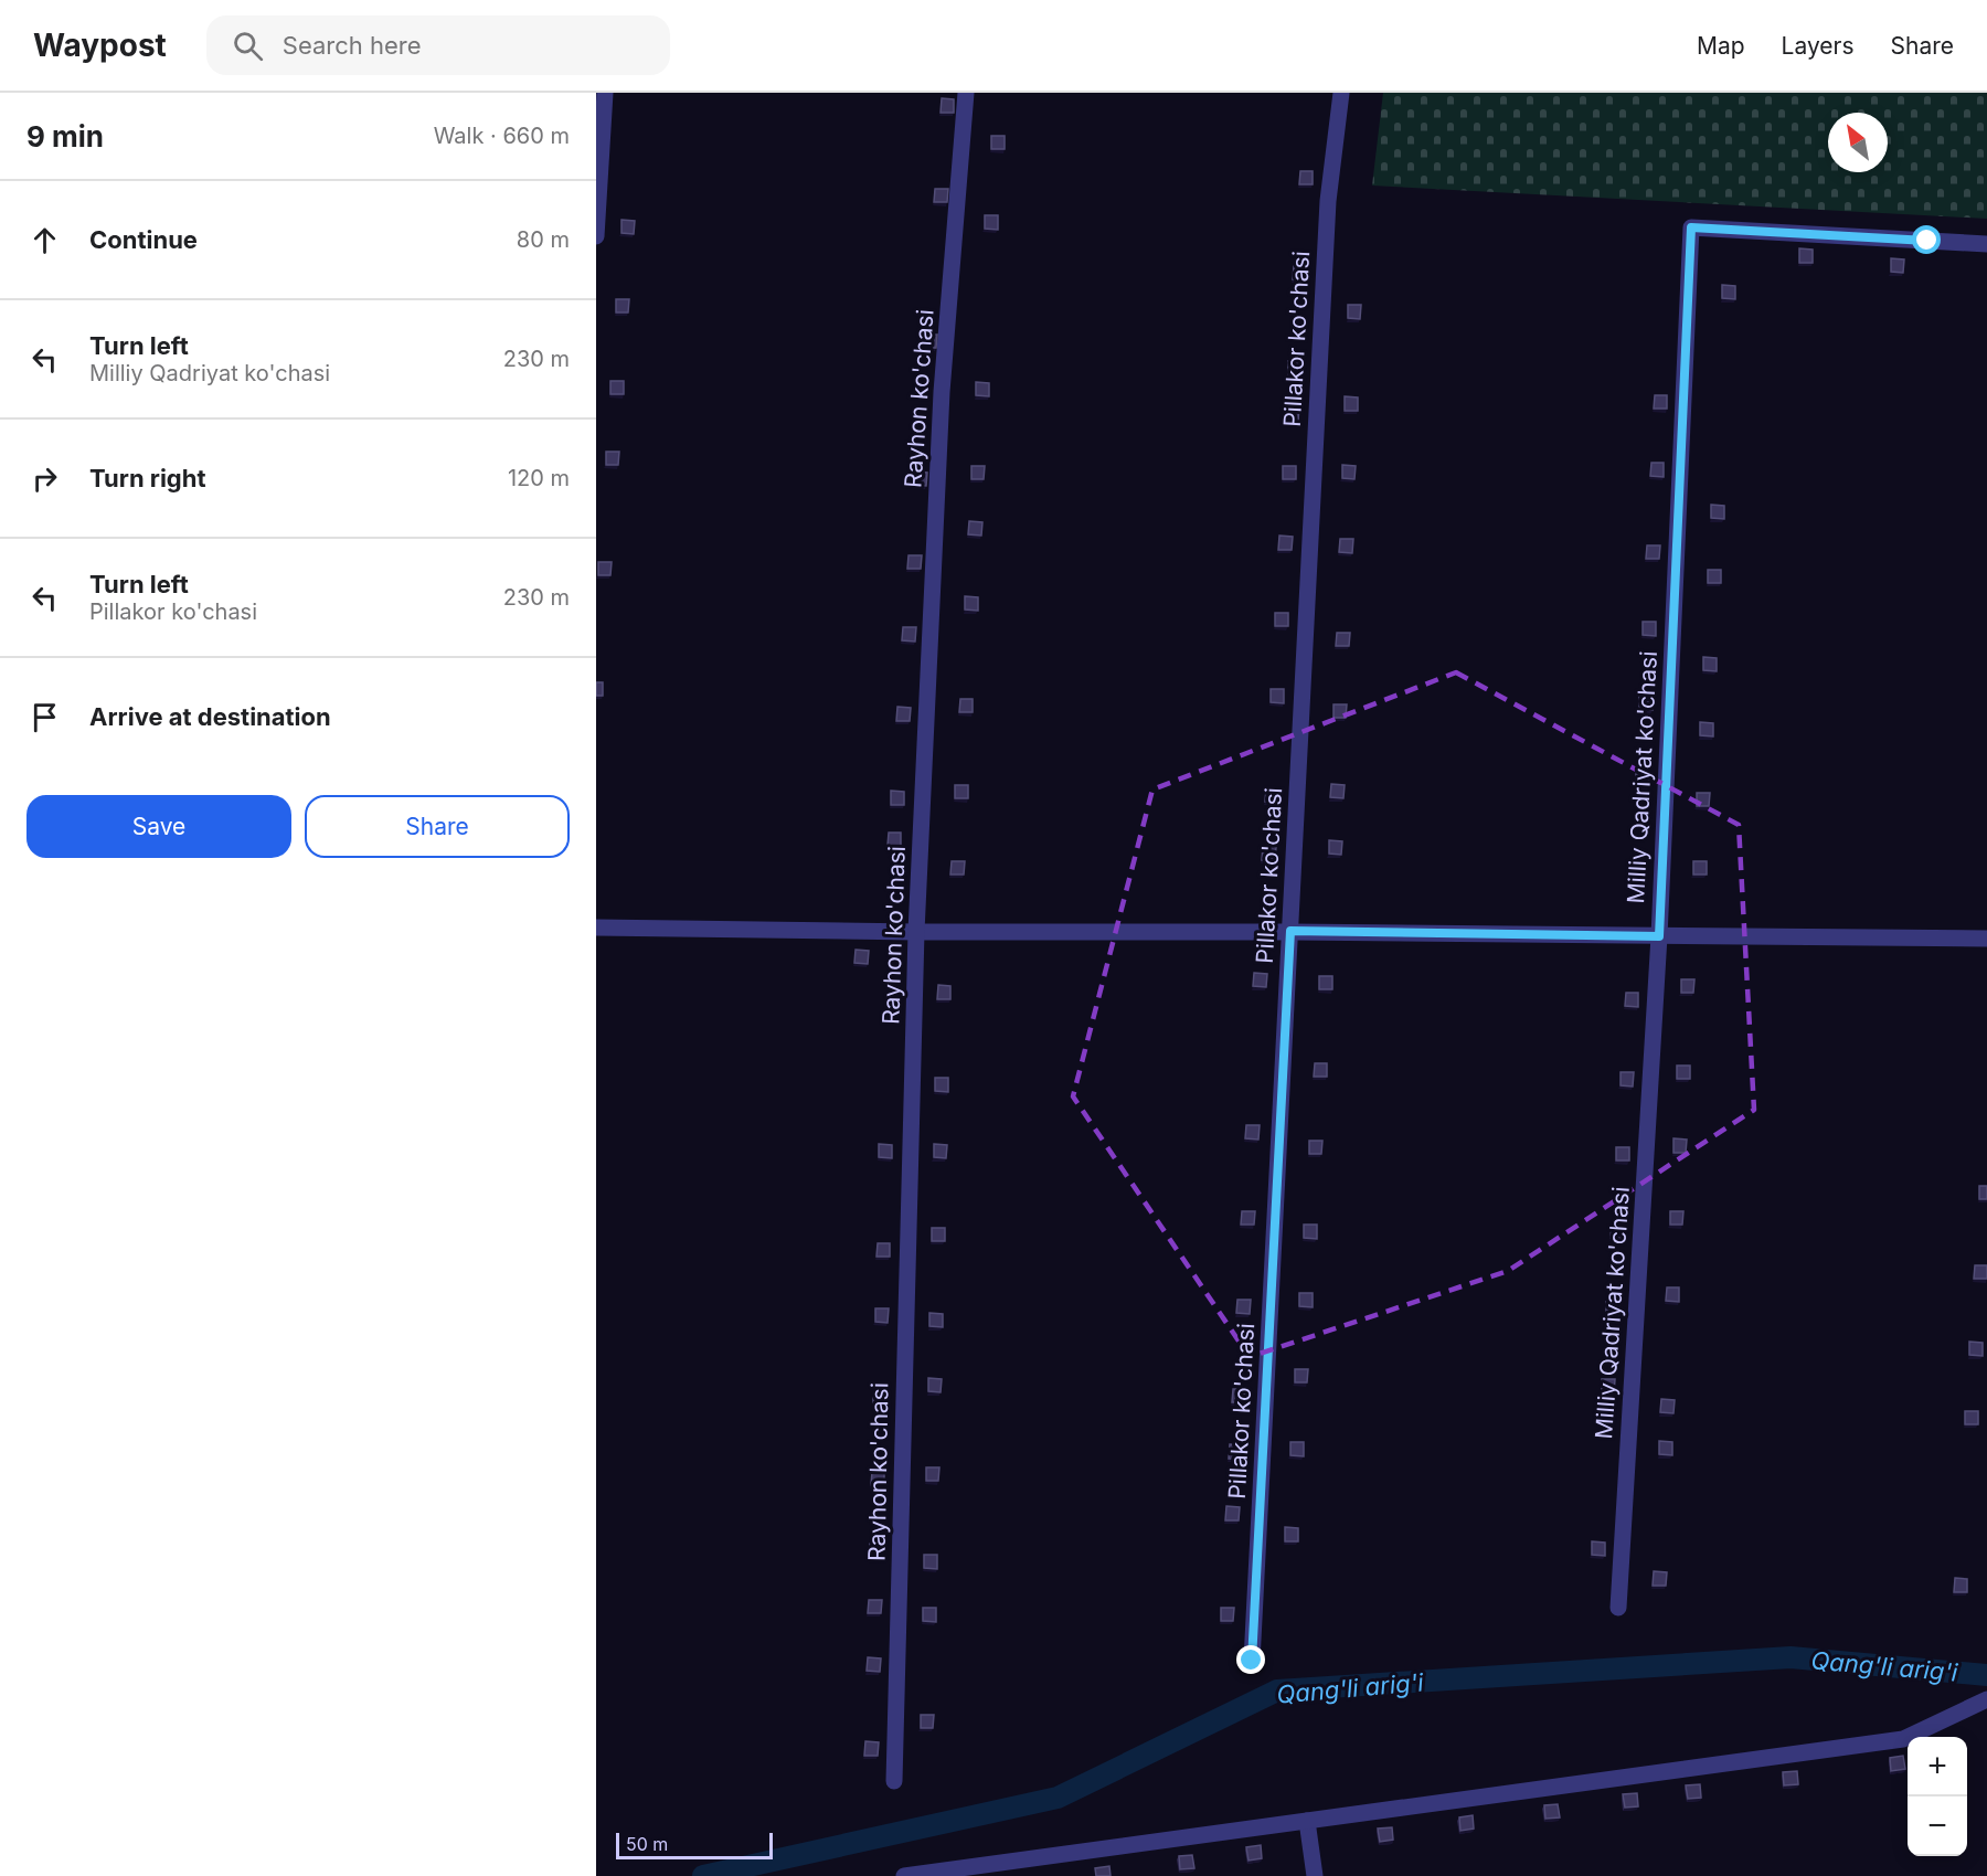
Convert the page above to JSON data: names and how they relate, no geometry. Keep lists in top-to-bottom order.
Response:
{
  "streets": {
    "street": ["Pillakor ko'chasi", "Rayhon ko'chasi", "Milliy Qadriyat ko'chasi"]
  },
  "water": ["Qang'li arig'i"],
  "scale_bar": "50 m",
  "north": "top left",
  "page": {
    "header": "Waypost",
    "search": "Search here",
    "nav": ["Map", "Layers", "Share"],
    "heading": ["9 min", "Walk · 660 m"],
    "list": [
      ["Continue", "80 m"],
      ["Turn left", "Milliy Qadriyat ko'chasi", "230 m"],
      ["Turn right", "120 m"],
      ["Turn left", "Pillakor ko'chasi", "230 m"],
      "Arrive at destination"
    ],
    "buttons": ["Save", "Share"],
    "map_buttons": ["+", "−"],
    "scale": "50 m"
  }
}
